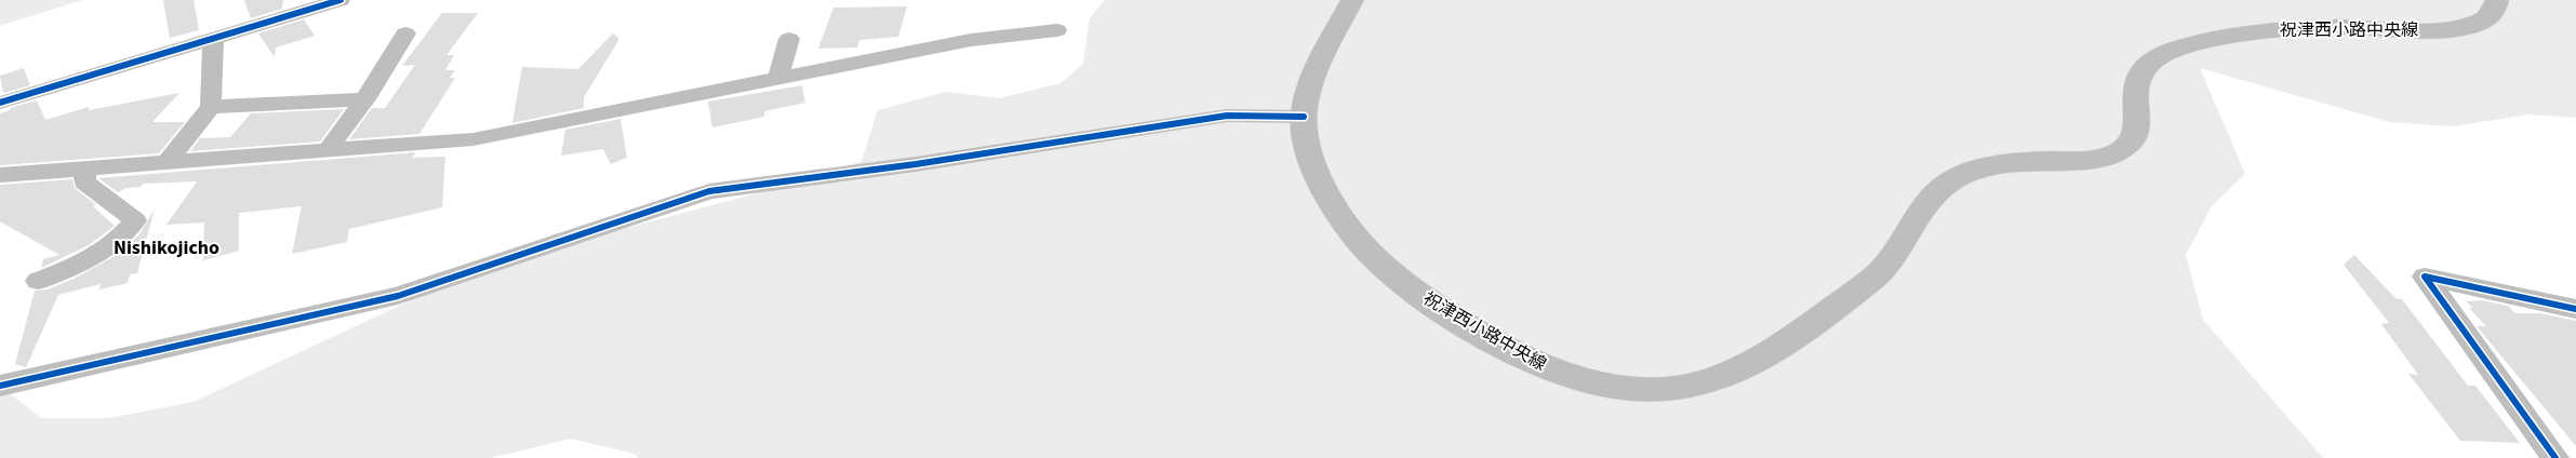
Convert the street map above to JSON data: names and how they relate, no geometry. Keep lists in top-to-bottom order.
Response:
{
  "streets": {
    "main road": ["祝津西小路中央線"]
  },
  "districts": ["Nishikojicho"]
}
